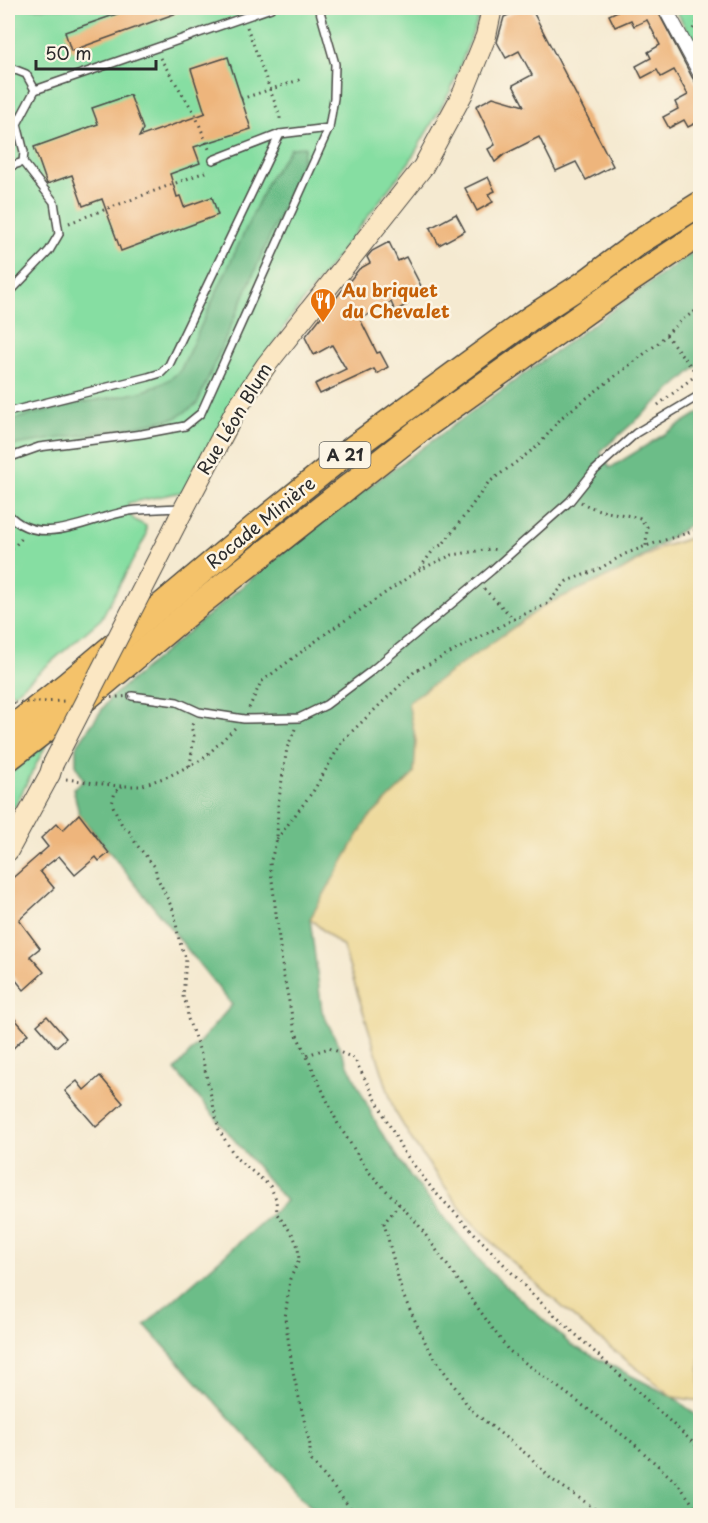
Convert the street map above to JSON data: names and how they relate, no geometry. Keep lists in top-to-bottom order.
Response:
{
  "streets": {
    "highway": ["A 21", "Rocade Minière"],
    "street": ["Rue Léon Blum"]
  },
  "places": {
    "restaurant": ["Au briquet du Chevalet"]
  },
  "scale_bar": "50 m"
}
